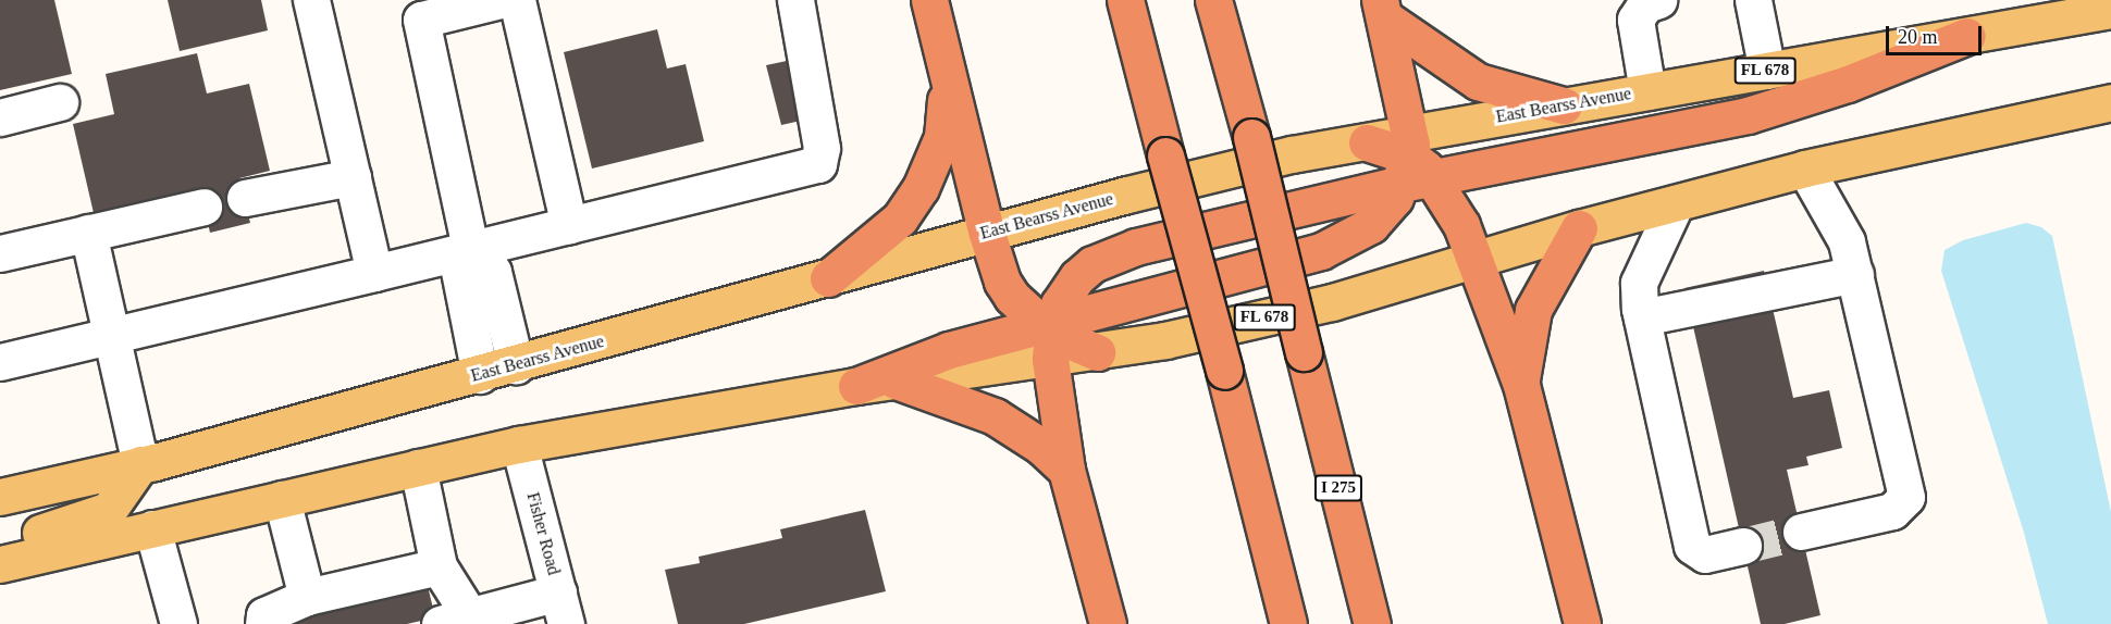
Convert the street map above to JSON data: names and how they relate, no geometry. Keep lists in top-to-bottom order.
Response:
{
  "streets": {
    "highway": ["I 275"],
    "main road": ["FL 678", "East Bearss Avenue"],
    "street": ["Fisher Road"]
  },
  "crossings": [
    ["FL 678", "Fisher Road"]
  ],
  "scale_bar": "20 m"
}
